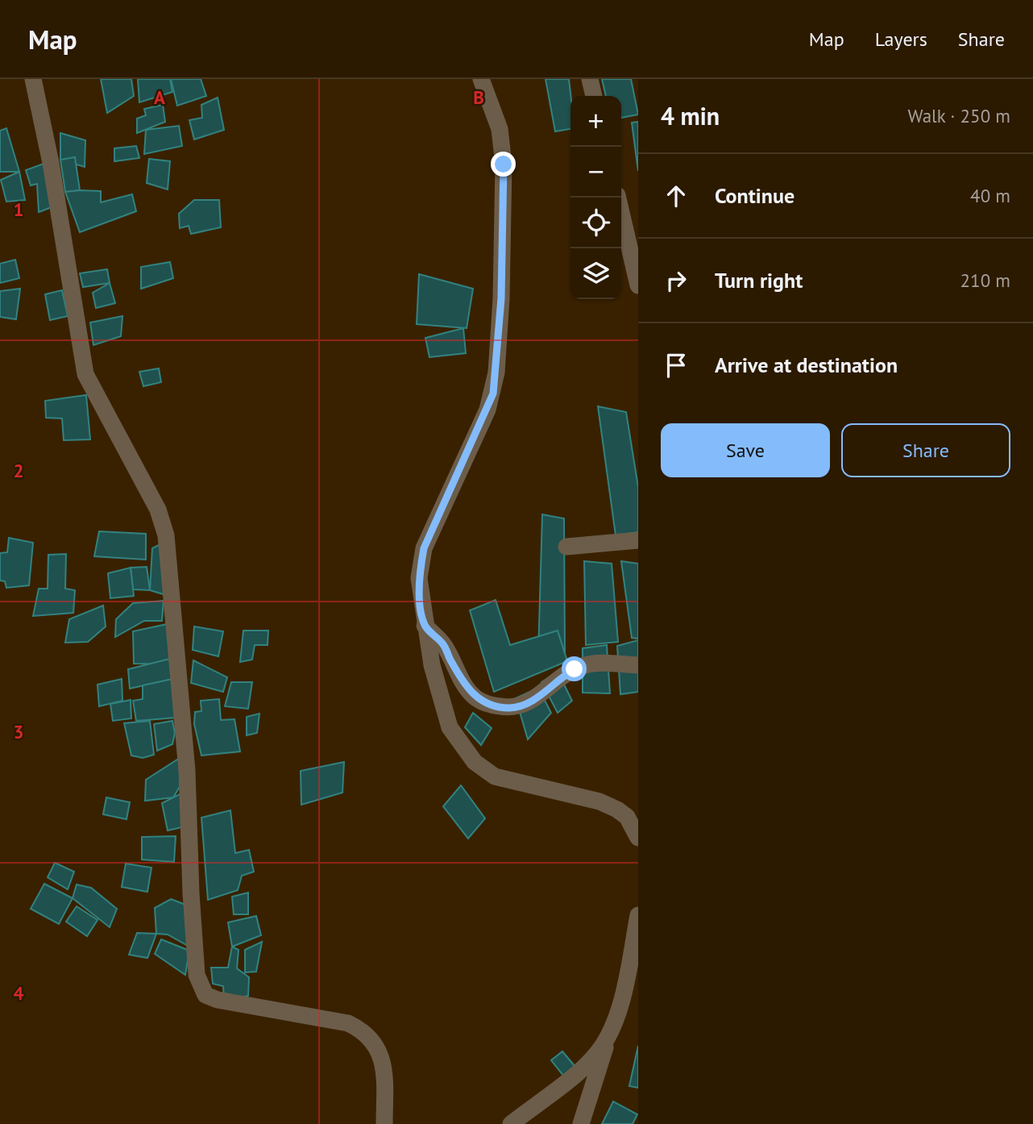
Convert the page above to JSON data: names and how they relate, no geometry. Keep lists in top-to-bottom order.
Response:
{
  "page": {
    "header": "Map",
    "nav": ["Map", "Layers", "Share"],
    "heading": ["4 min", "Walk · 250 m"],
    "map_buttons": ["+", "−"],
    "list": [
      ["Continue", "40 m"],
      ["Turn right", "210 m"],
      "Arrive at destination"
    ],
    "buttons": ["Save", "Share"]
  },
  "grid": {
    "columns": ["A", "B"],
    "rows": [
      "1",
      "2",
      "3",
      "4"
    ]
  }
}
